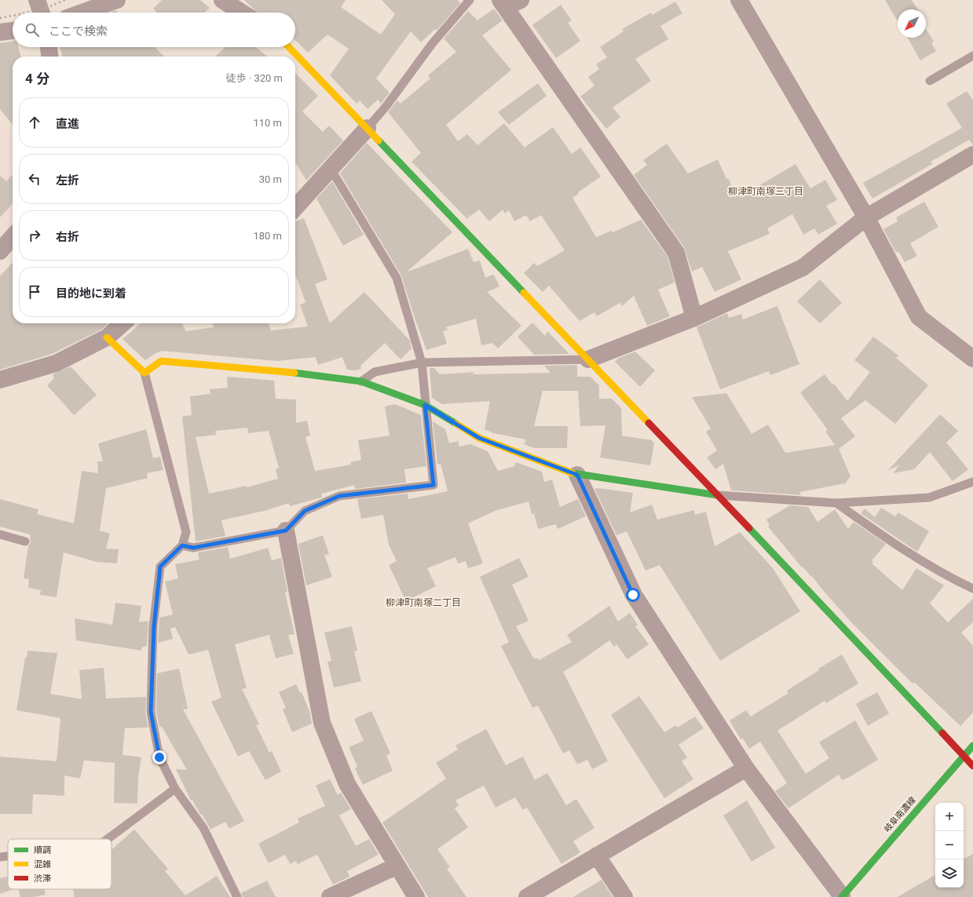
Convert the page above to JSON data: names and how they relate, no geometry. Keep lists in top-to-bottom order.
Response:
{
  "streets": {
    "street": ["岐阜南濃線"]
  },
  "districts": ["柳津町南塚三丁目", "柳津町南塚二丁目"],
  "legend": ["順調", "混雑", "渋滞"],
  "north": "bottom left",
  "page": {
    "search": "ここで検索",
    "heading": ["4 分", "徒歩 · 320 m"],
    "list": [
      ["直進", "110 m"],
      ["左折", "30 m"],
      ["右折", "180 m"],
      "目的地に到着"
    ],
    "map_buttons": ["+", "−"]
  }
}
